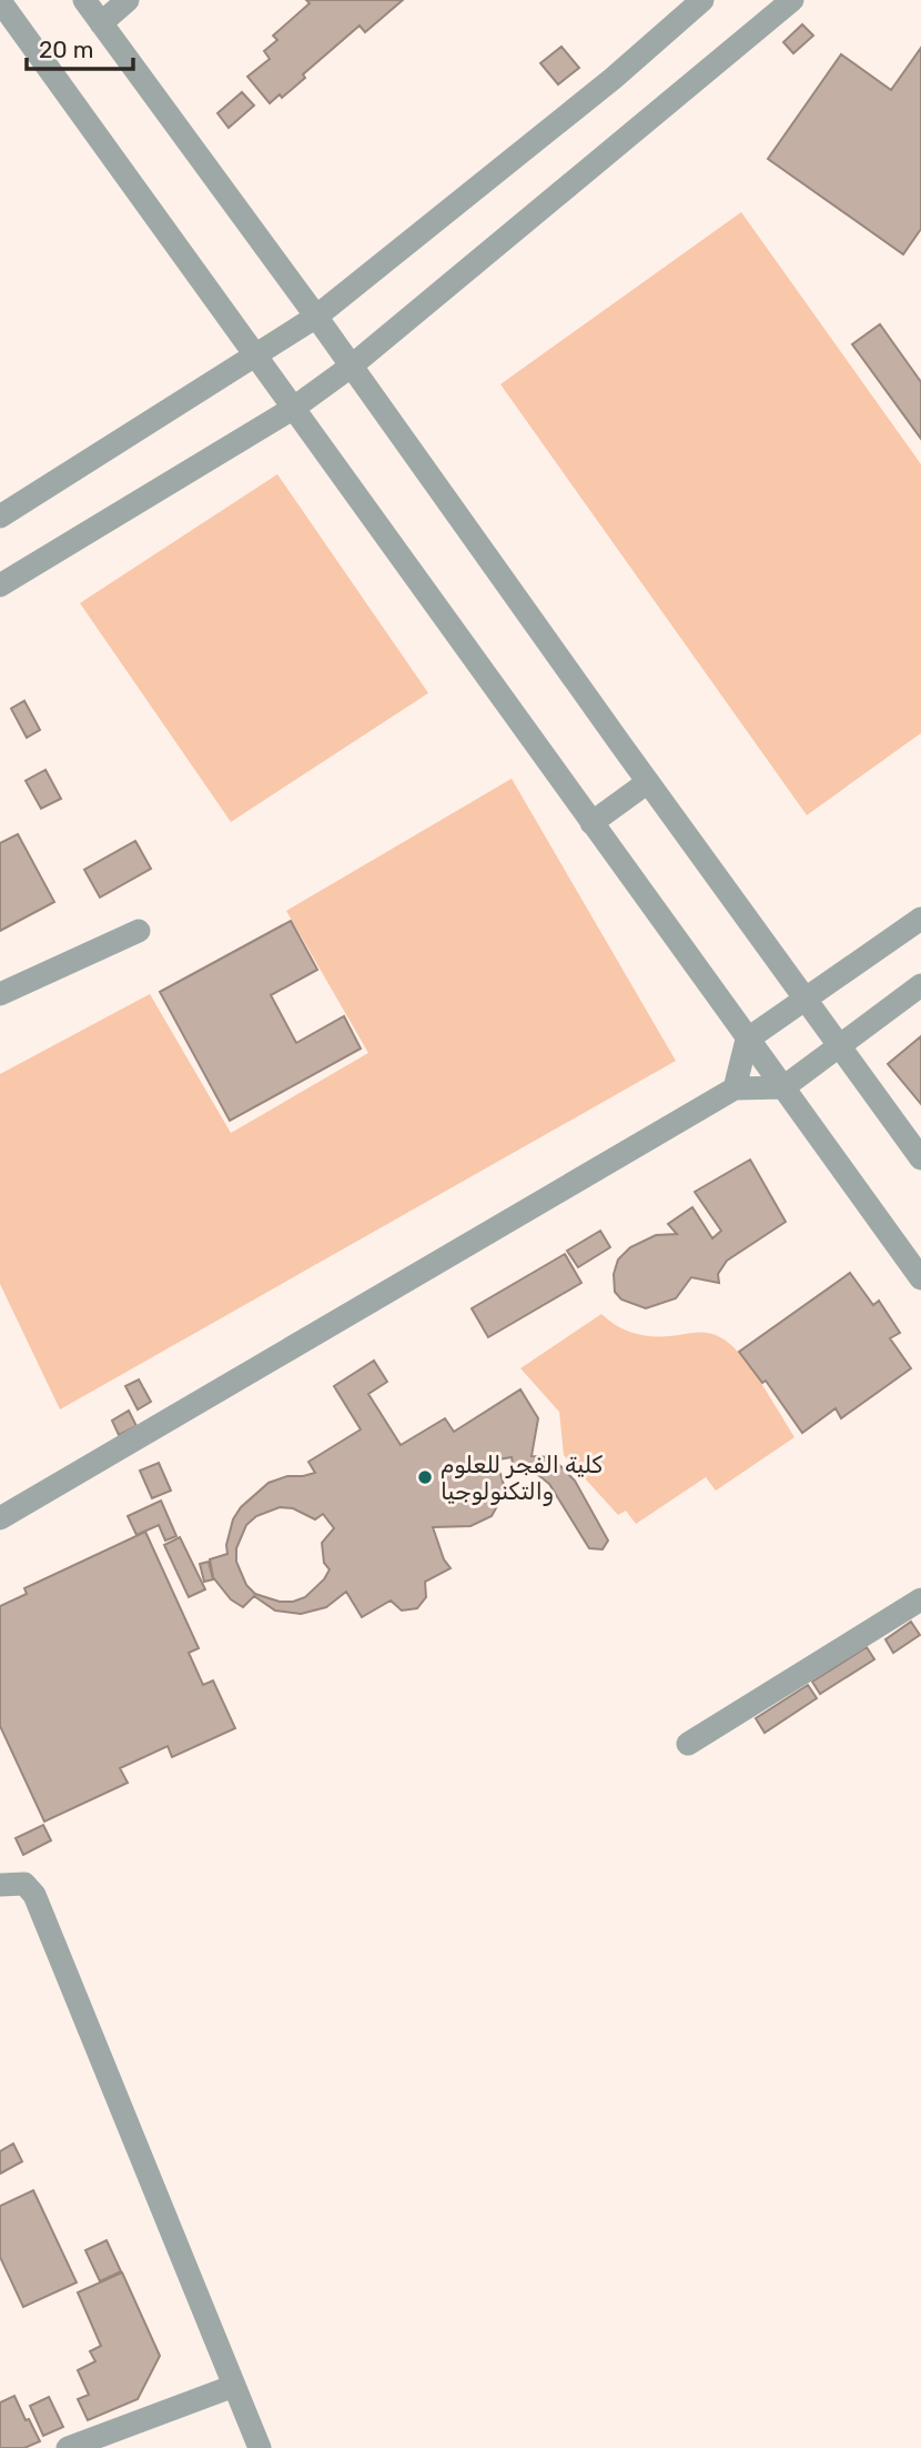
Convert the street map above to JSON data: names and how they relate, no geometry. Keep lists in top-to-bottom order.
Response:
{
  "places": ["كلية الفجر للعلوم والتكنولوجيا"],
  "scale_bar": "20 m"
}
